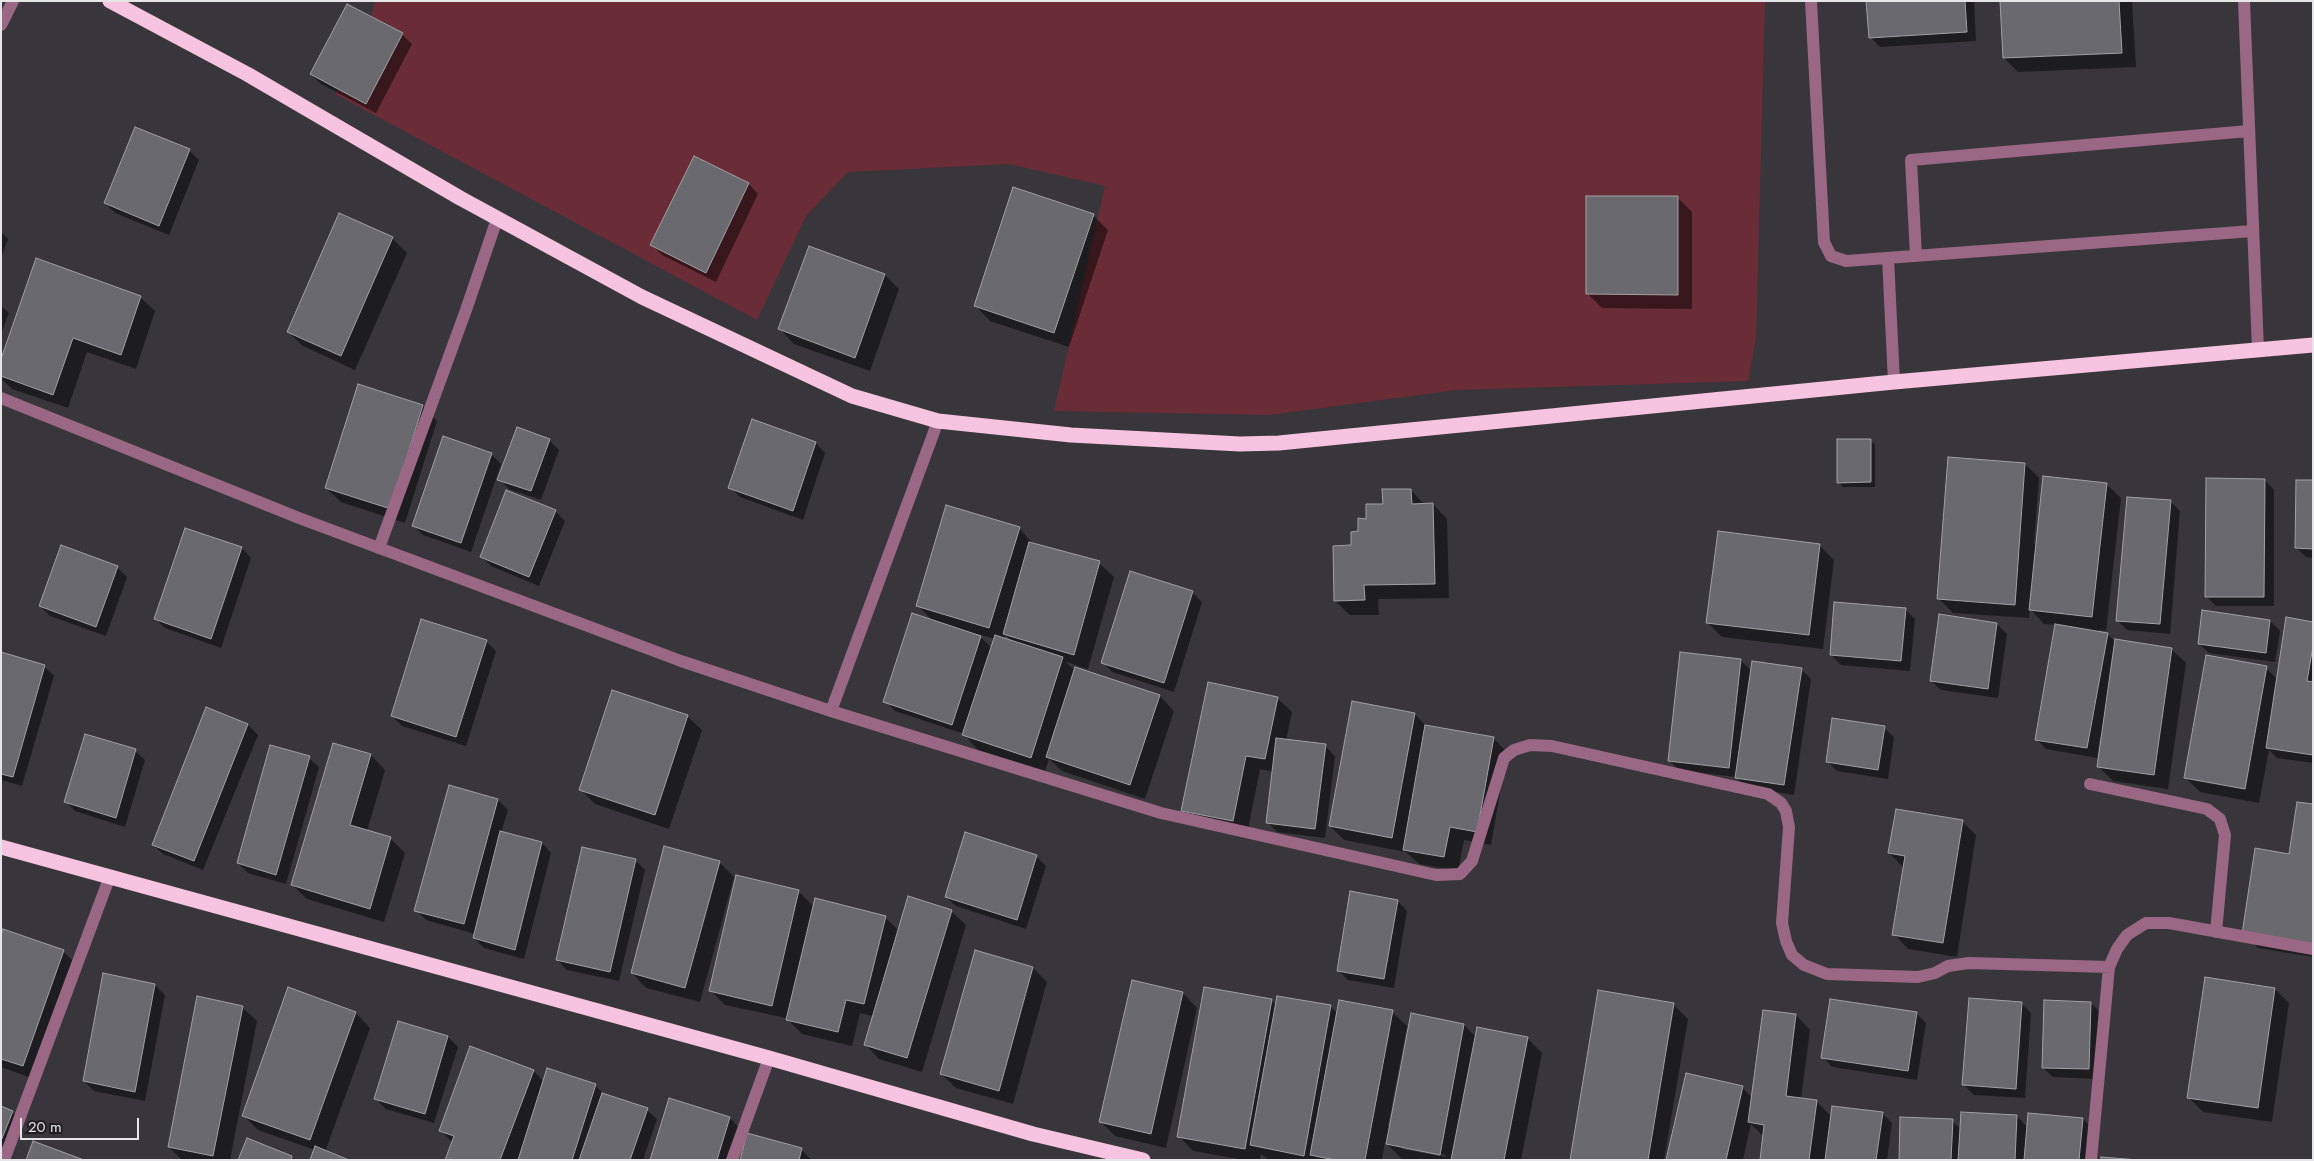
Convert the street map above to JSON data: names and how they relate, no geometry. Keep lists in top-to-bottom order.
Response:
{
  "scale_bar": "20 m"
}
